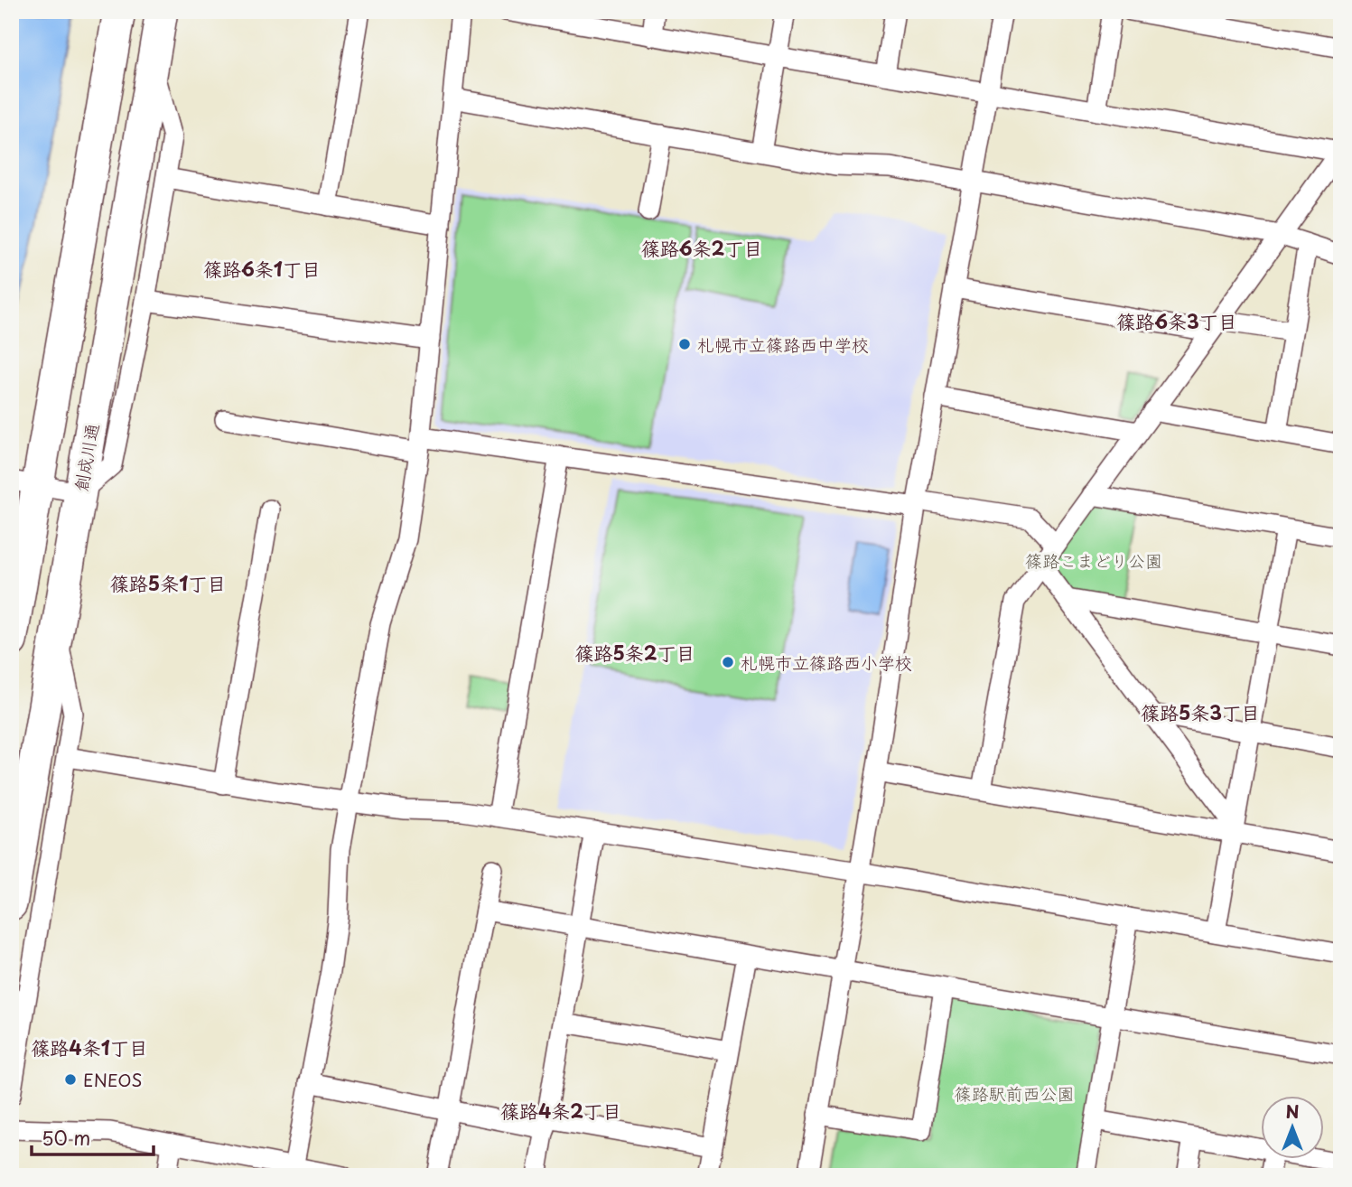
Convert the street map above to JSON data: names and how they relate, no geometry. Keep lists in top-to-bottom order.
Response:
{
  "streets": {
    "highway": ["創成川通"]
  },
  "districts": [
    "篠路6条2丁目",
    "篠路6条1丁目",
    "篠路6条3丁目",
    "篠路5条1丁目",
    "篠路5条2丁目",
    "篠路5条3丁目",
    "篠路4条1丁目",
    "篠路4条2丁目"
  ],
  "parks": ["篠路こまどり公園", "篠路駅前西公園"],
  "places": ["札幌市立篠路西中学校", "札幌市立篠路西小学校", "ENEOS"],
  "scale_bar": "50 m",
  "north": "top"
}
